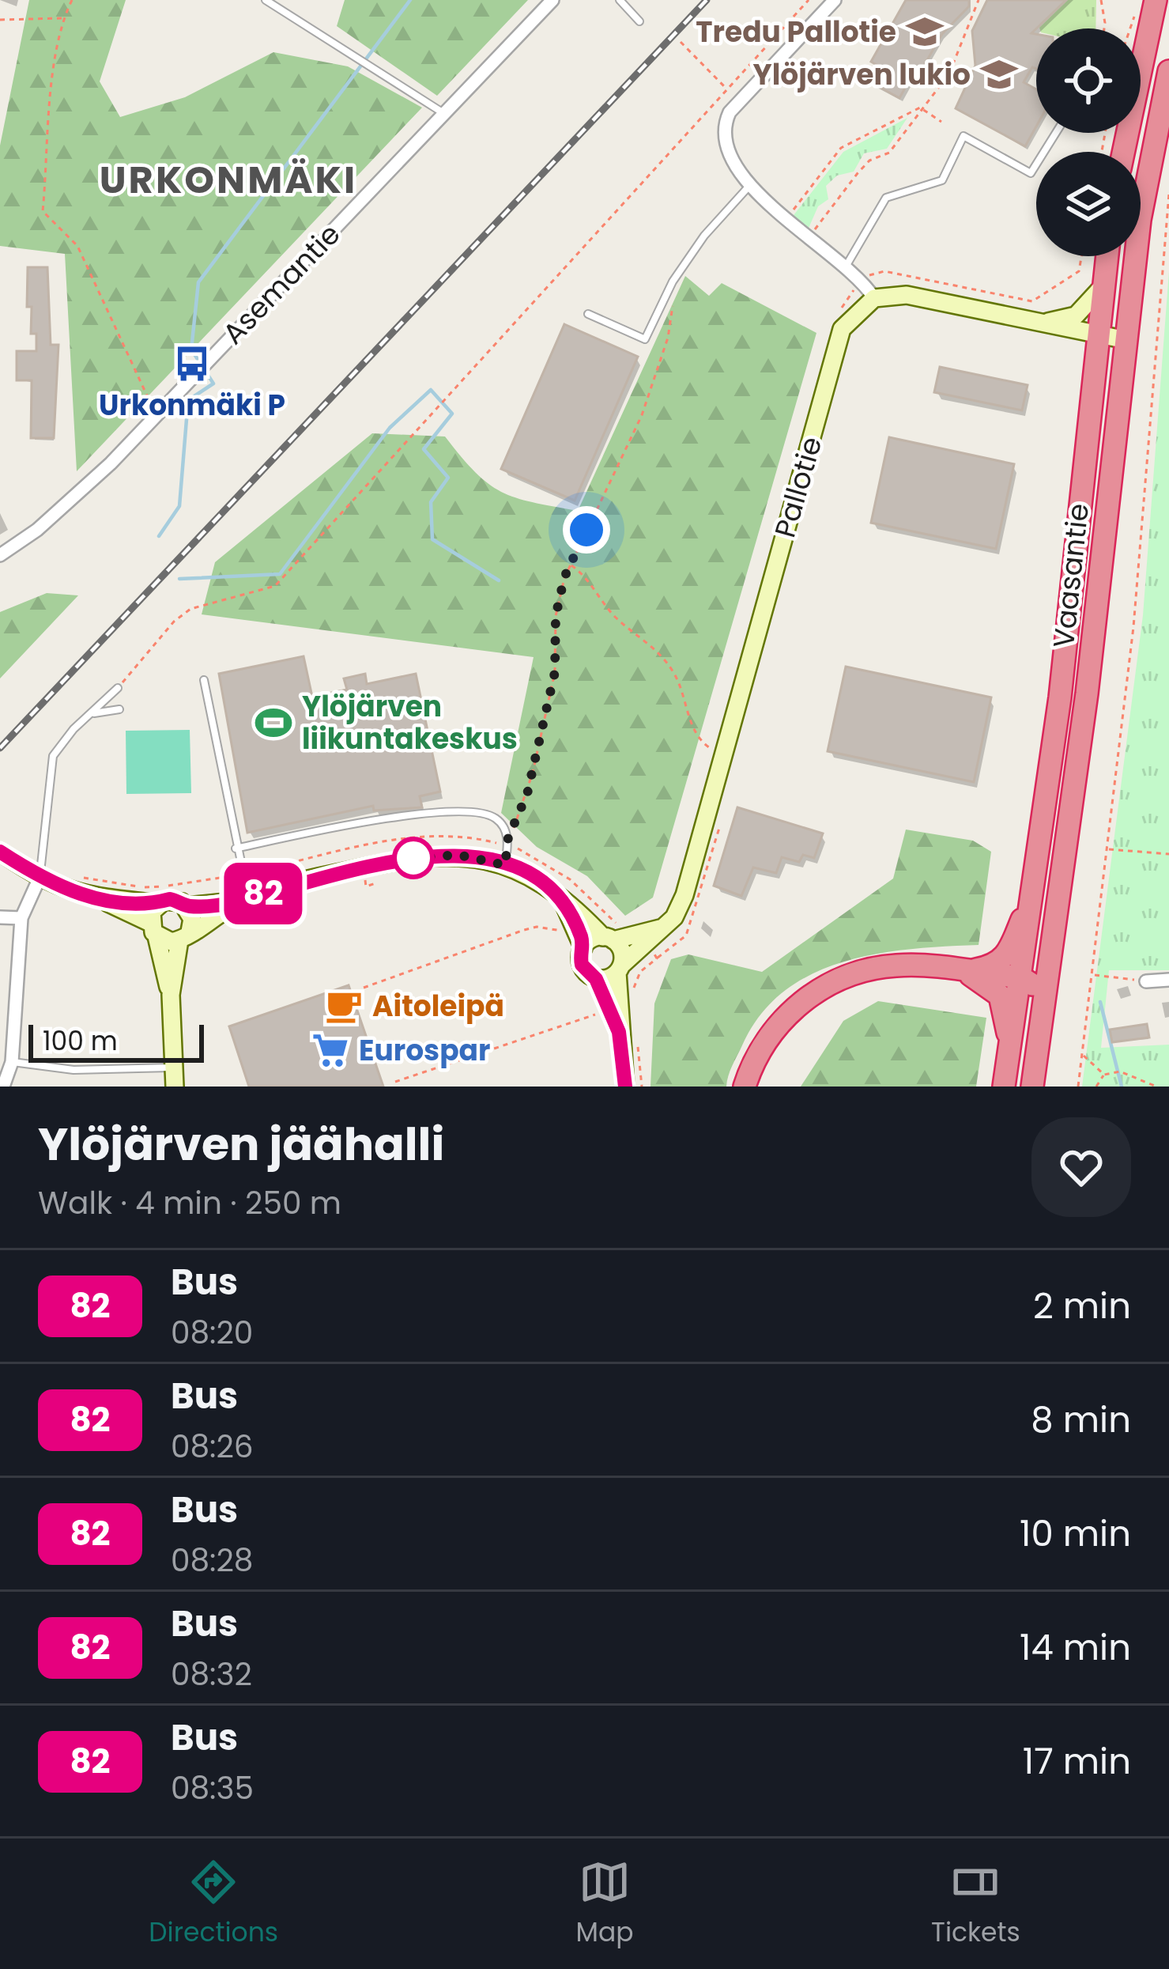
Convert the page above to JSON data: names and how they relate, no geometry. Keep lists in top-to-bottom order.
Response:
{
  "streets": {
    "highway": ["Vaasantie"],
    "street": ["Asemantie", "Pallotie"]
  },
  "districts": ["URKONMÄKI"],
  "places": {
    "school or university": ["Tredu Pallotie", "Ylöjärven lukio"],
    "bus stop": ["Urkonmäki P"],
    "sports": ["Ylöjärven liikuntakeskus"],
    "cafe": ["Aitoleipä"],
    "supermarket": ["Eurospar"]
  },
  "lines": ["bus line 82"],
  "scale_bar": "100 m",
  "page": {
    "on_map": "82",
    "scale": "100 m",
    "heading": ["Ylöjärven jäähalli", "Walk · 4 min · 250 m"],
    "list": [
      {
        "mark": "82",
        "name": "Bus",
        "note": "08:20",
        "value": "2 min"
      },
      {
        "mark": "82",
        "name": "Bus",
        "note": "08:26",
        "value": "8 min"
      },
      {
        "mark": "82",
        "name": "Bus",
        "note": "08:28",
        "value": "10 min"
      },
      {
        "mark": "82",
        "name": "Bus",
        "note": "08:32",
        "value": "14 min"
      },
      {
        "mark": "82",
        "name": "Bus",
        "note": "08:35",
        "value": "17 min"
      }
    ],
    "tabs": ["Directions", "Map", "Tickets"]
  }
}
